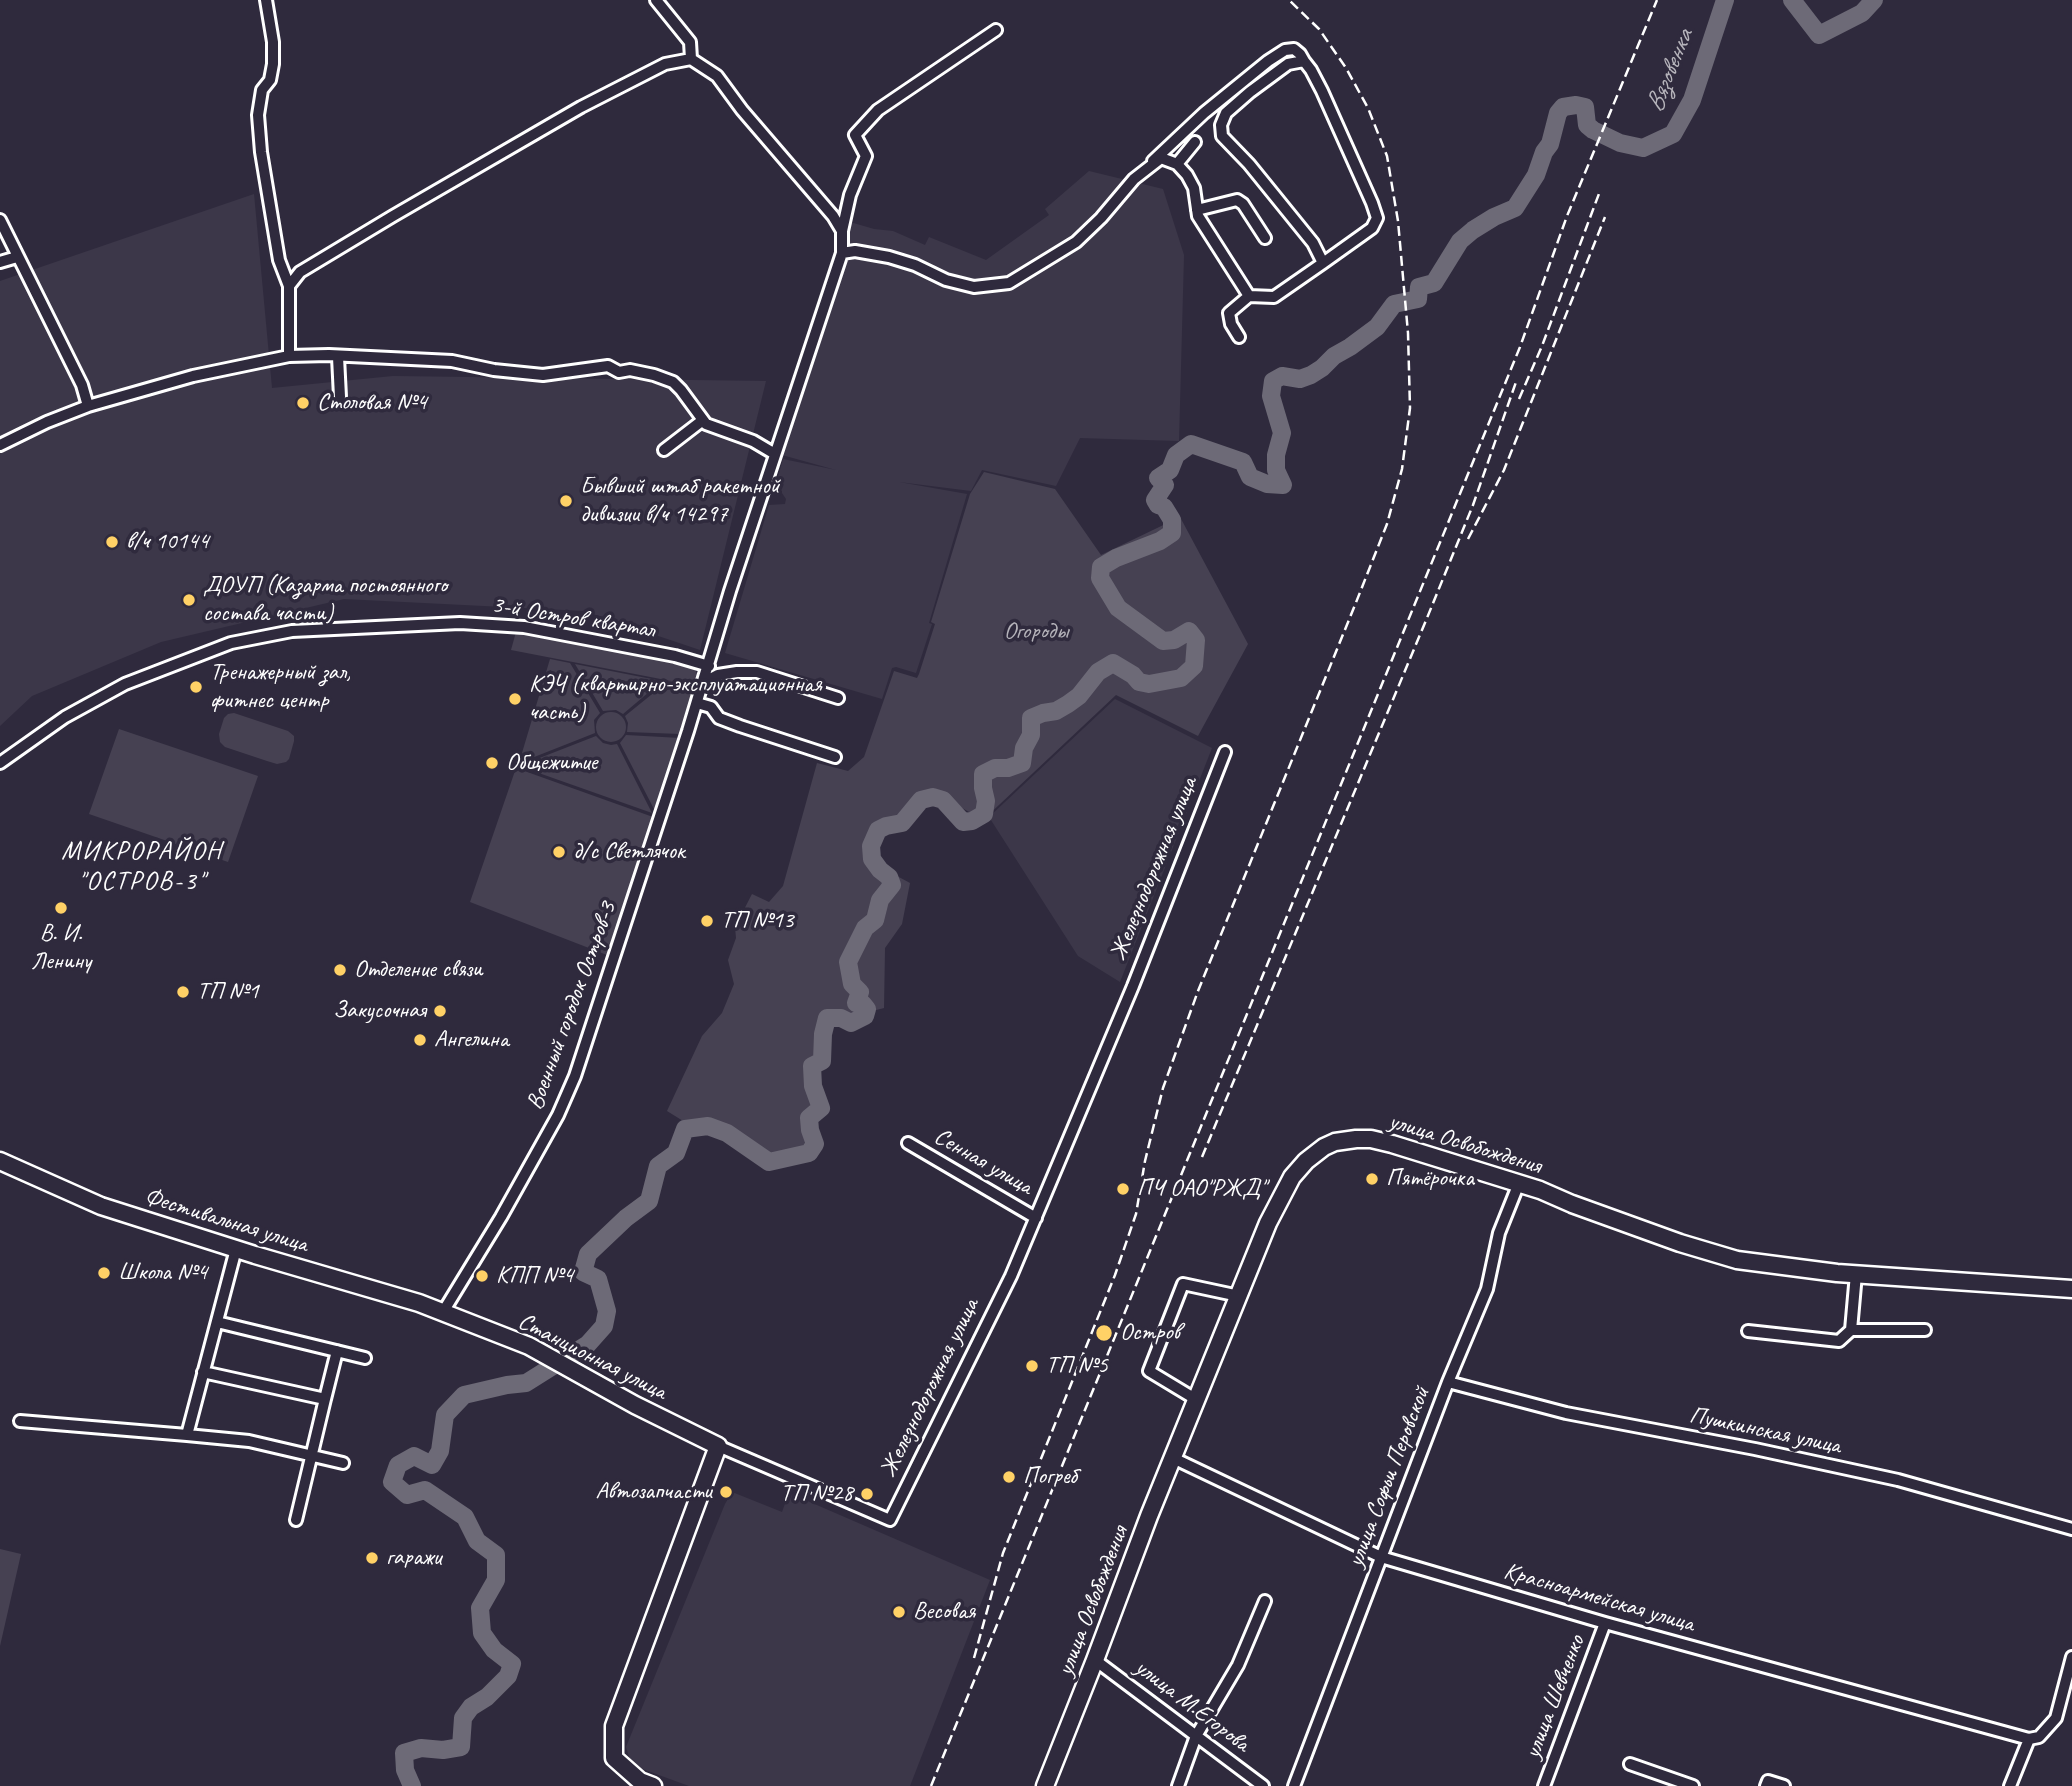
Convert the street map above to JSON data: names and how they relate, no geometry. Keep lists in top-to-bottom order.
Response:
{
  "streets": {
    "main road": ["улица Освобождения", "Фестивальная улица", "Станционная улица"],
    "street": [
      "3-й Остров квартал",
      "Железнодорожная улица",
      "Военный городок Остров-3",
      "Сенная улица",
      "Пушкинская улица",
      "улица Софьи Перовской",
      "Красноармейская улица",
      "улица Шевченко",
      "улица М.Егорова"
    ]
  },
  "crossings": [
    ["3-й Остров квартал", "Военный городок Остров-3"],
    ["Железнодорожная улица", "Сенная улица"],
    ["Железнодорожная улица", "Станционная улица"],
    ["Военный городок Остров-3", "Фестивальная улица"],
    ["Военный городок Остров-3", "Станционная улица"],
    ["улица Освобождения", "улица Софьи Перовской"],
    ["улица Освобождения", "Красноармейская улица"],
    ["улица Освобождения", "улица М.Егорова"],
    ["Фестивальная улица", "Станционная улица"],
    ["Пушкинская улица", "улица Софьи Перовской"],
    ["улица Софьи Перовской", "Красноармейская улица"],
    ["Красноармейская улица", "улица Шевченко"]
  ],
  "districts": ["МИКРОРАЙОН \"ОСТРОВ-3\""],
  "water": ["Вязовенка"],
  "parks": ["Огороды"],
  "places": [
    "Столовая №4",
    "Бывший штаб ракетной дивизии в/ч 14297",
    "в/ч 10144",
    "ДОУП (Казарма постоянного состава части)",
    "Тренажерный зал, фитнес центр",
    "КЭЧ (квартирно-эксплуатационная часть)",
    "Общежитие",
    "д/с Светлячок",
    "В. И. Ленину",
    "ТП №13",
    "Отделение связи",
    "ТП №1",
    "Закусочная",
    "Ангелина",
    "Пятёрочка",
    "ПЧ ОАО\"РЖД\"",
    "Школа №4",
    "КПП №4",
    "Остров",
    "ТП №5",
    "Погреб",
    "Автозапчасти",
    "ТП №28",
    "гаражи",
    "Весовая"
  ]
}
